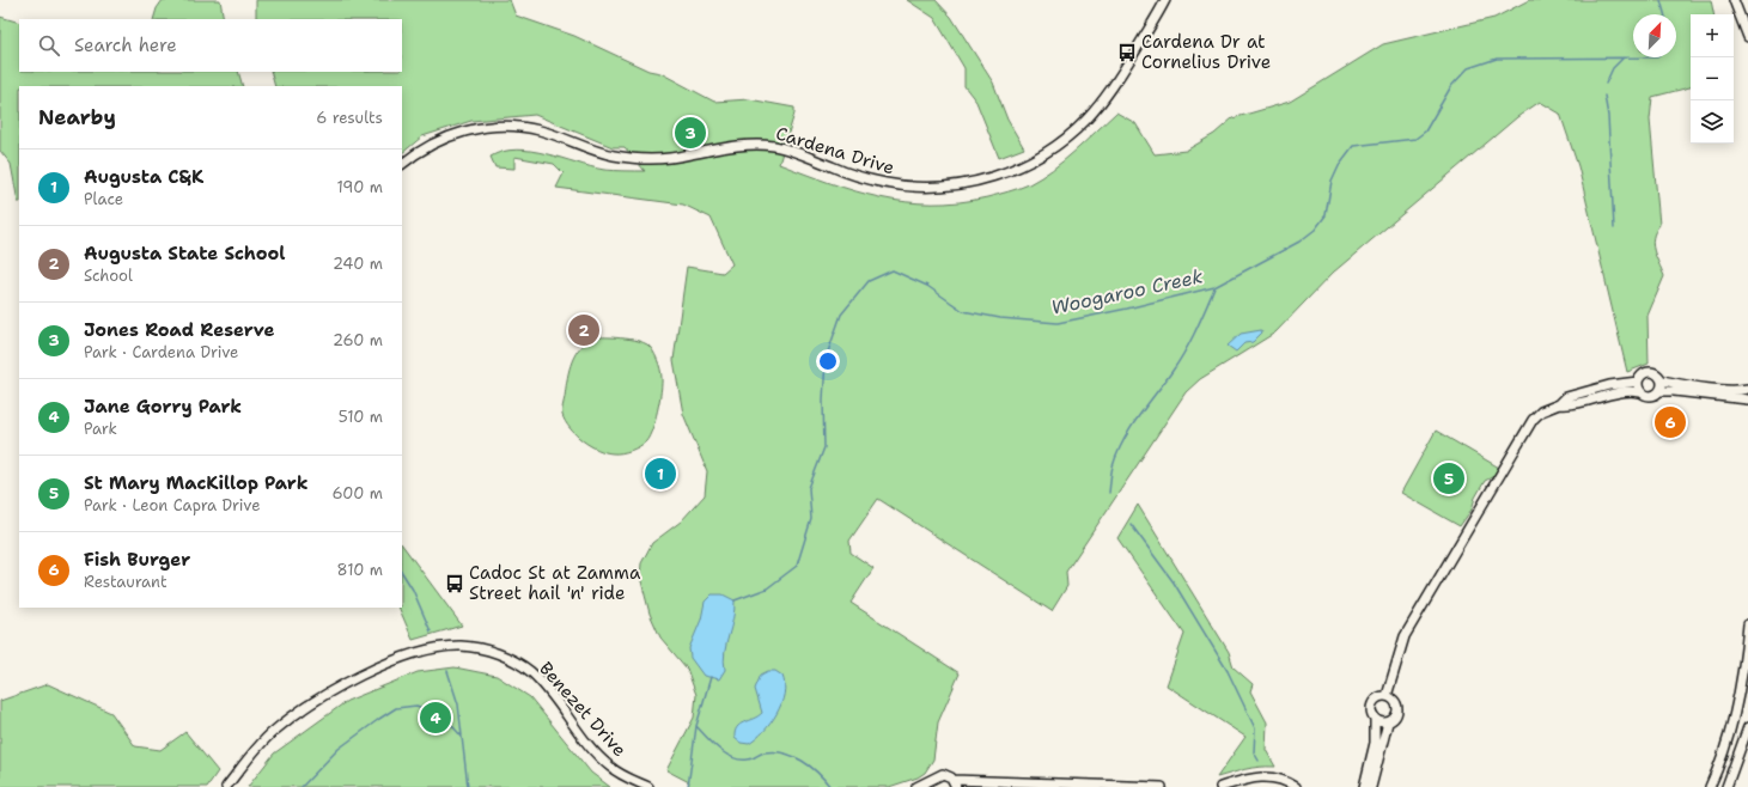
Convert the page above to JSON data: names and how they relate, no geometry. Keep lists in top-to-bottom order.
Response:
{
  "streets": {
    "street": ["Cardena Drive", "Benezet Drive"]
  },
  "water": ["Woogaroo Creek"],
  "places": {
    "bus stop": ["Cardena Dr at Cornelius Drive", "Cadoc St at Zamma Street hail 'n' ride"]
  },
  "north": "top right",
  "page": {
    "map_buttons": ["+", "−"],
    "search": "Search here",
    "heading": ["Nearby", "6 results"],
    "pins": [
      "3",
      "2",
      "6",
      "1",
      "5",
      "4"
    ],
    "list": [
      {
        "mark": "1",
        "name": "Augusta C&K",
        "note": "Place",
        "value": "190 m"
      },
      {
        "mark": "2",
        "name": "Augusta State School",
        "note": "School",
        "value": "240 m"
      },
      {
        "mark": "3",
        "name": "Jones Road Reserve",
        "note": "Park · Cardena Drive",
        "value": "260 m"
      },
      {
        "mark": "4",
        "name": "Jane Gorry Park",
        "note": "Park",
        "value": "510 m"
      },
      {
        "mark": "5",
        "name": "St Mary MacKillop Park",
        "note": "Park · Leon Capra Drive",
        "value": "600 m"
      },
      {
        "mark": "6",
        "name": "Fish Burger",
        "note": "Restaurant",
        "value": "810 m"
      }
    ]
  }
}
